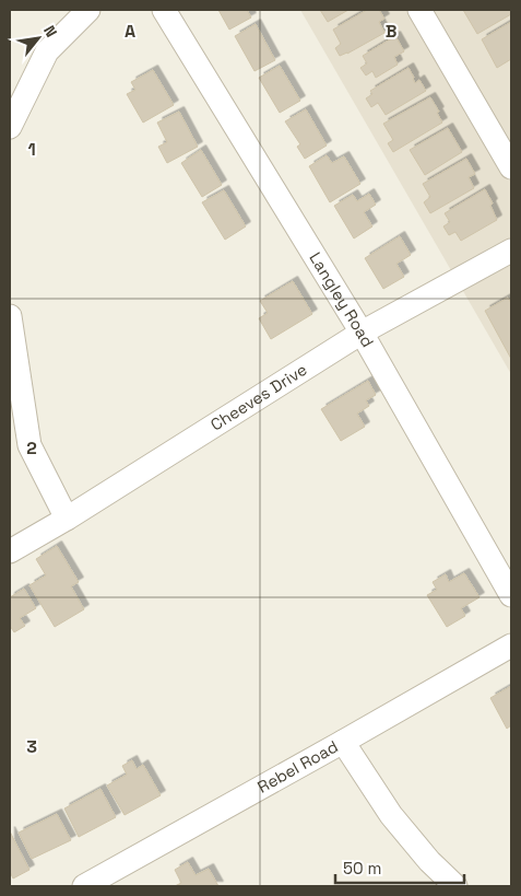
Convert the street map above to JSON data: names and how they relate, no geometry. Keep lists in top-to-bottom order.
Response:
{
  "streets": {
    "street": ["Langley Road", "Cheeves Drive", "Rebel Road"]
  },
  "crossings": [
    ["Langley Road", "Cheeves Drive"]
  ],
  "scale_bar": "50 m",
  "north": "top right",
  "grid": {
    "columns": ["A", "B"],
    "rows": ["1", "2", "3"]
  }
}
